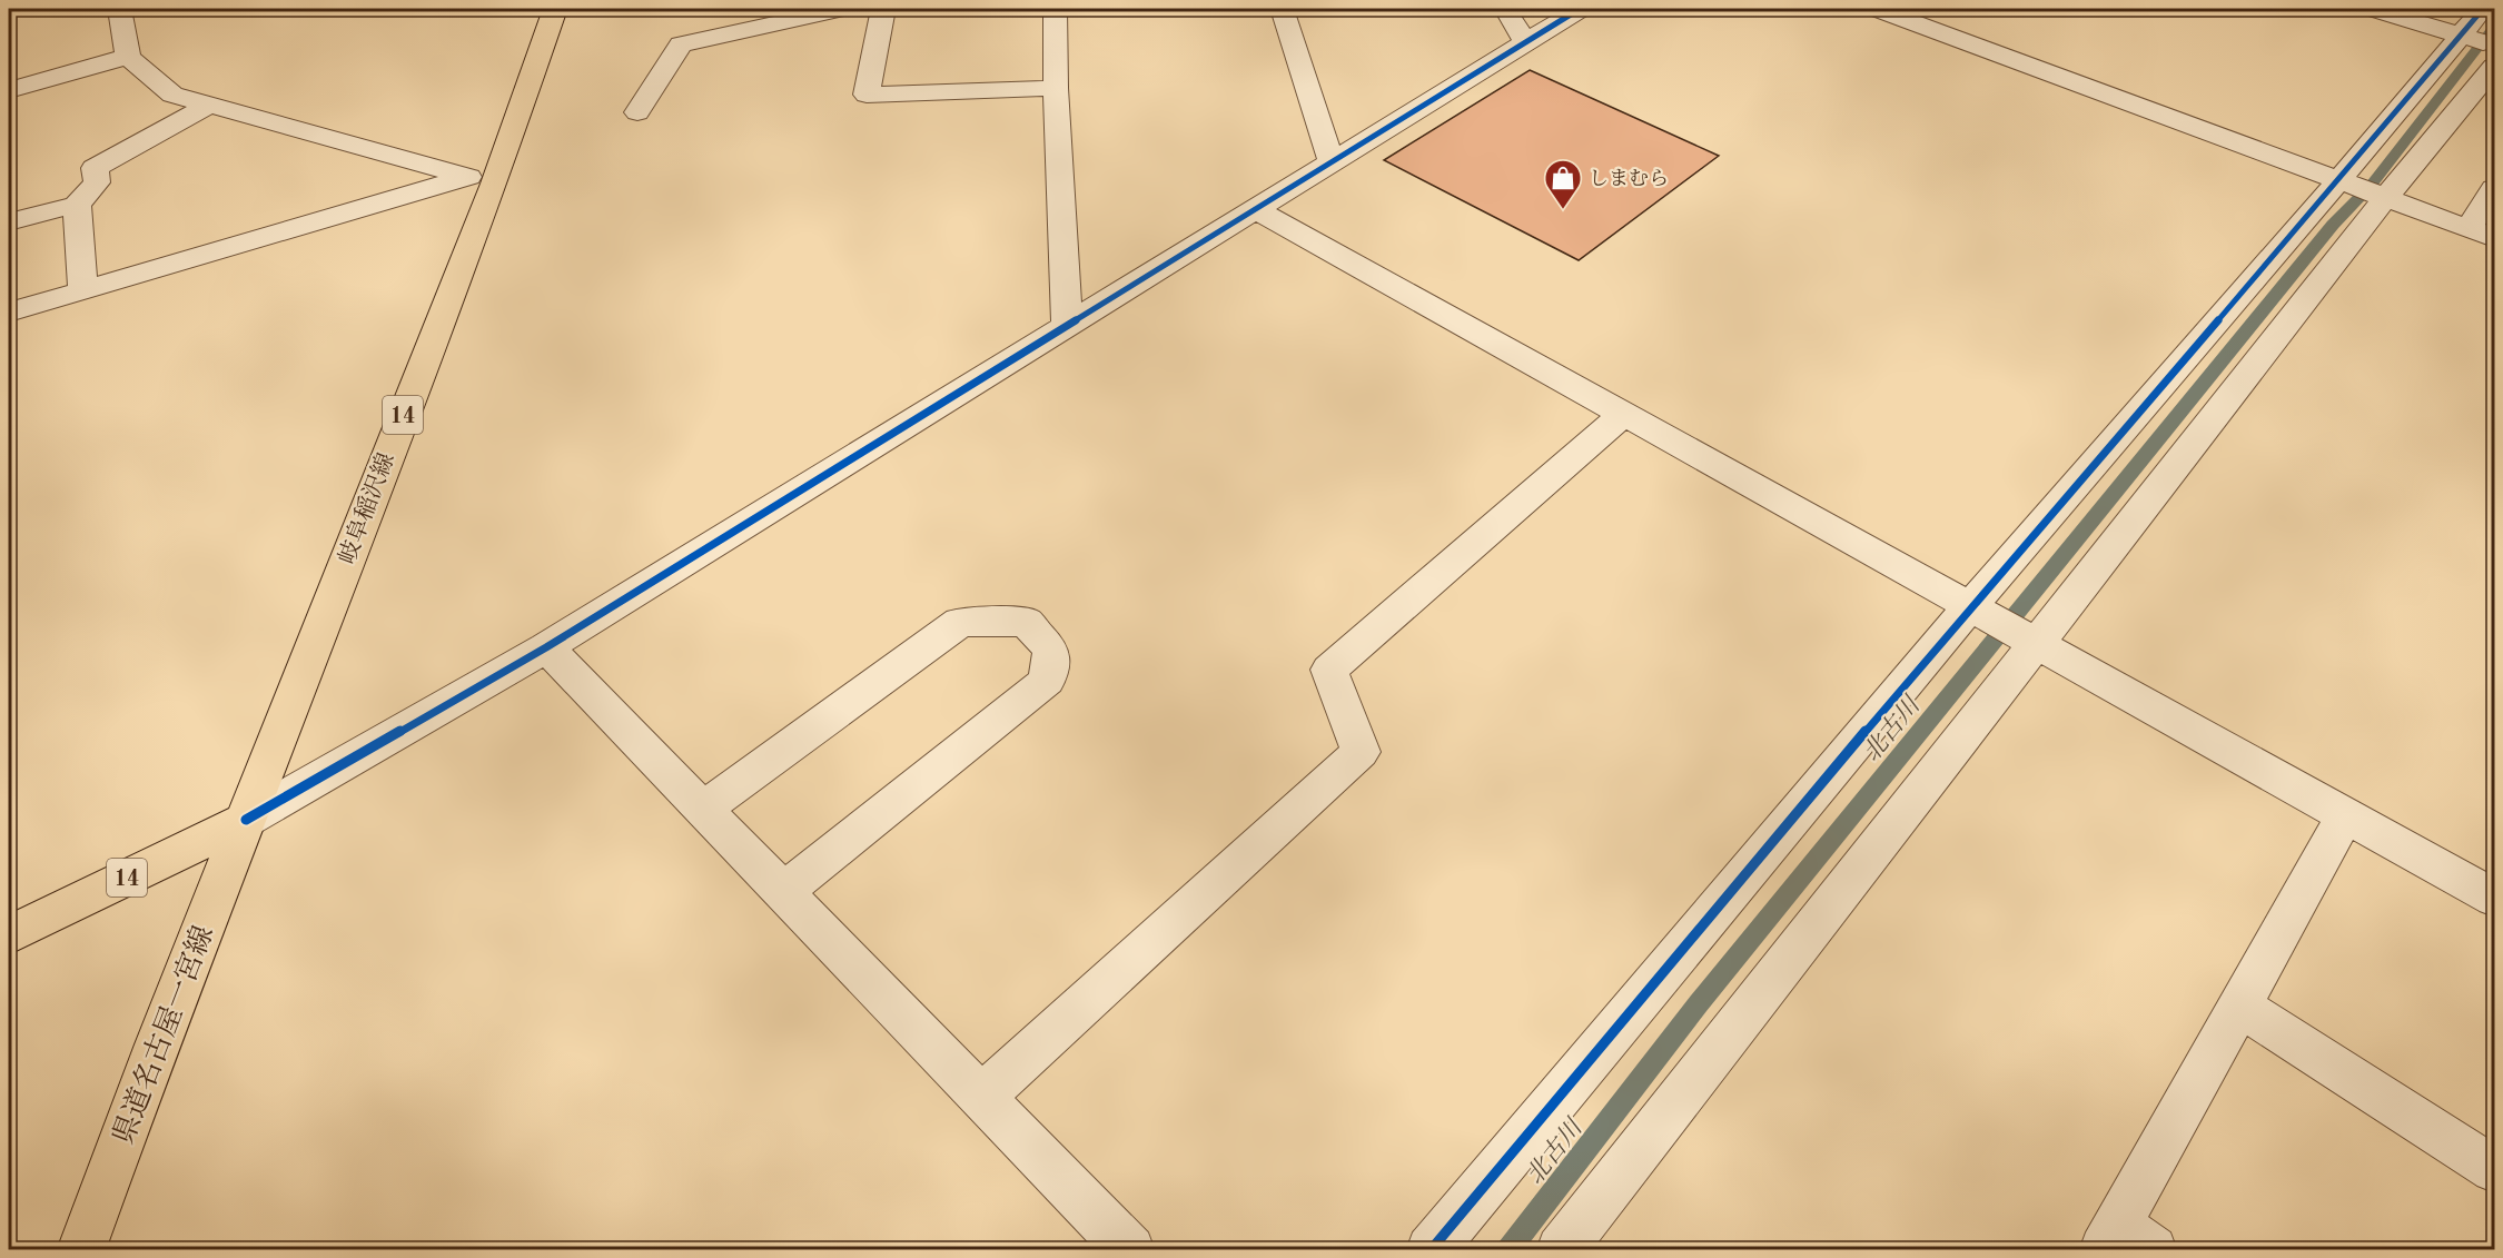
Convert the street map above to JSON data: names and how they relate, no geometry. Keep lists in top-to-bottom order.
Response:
{
  "streets": {
    "main road": ["14", "岐阜稲沢線", "県道名古屋一宮線"]
  },
  "crossings": [
    ["14", "岐阜稲沢線"],
    ["14", "県道名古屋一宮線"],
    ["岐阜稲沢線", "県道名古屋一宮線"]
  ],
  "water": ["北古川"],
  "places": {
    "shop": ["しまむら"]
  }
}
